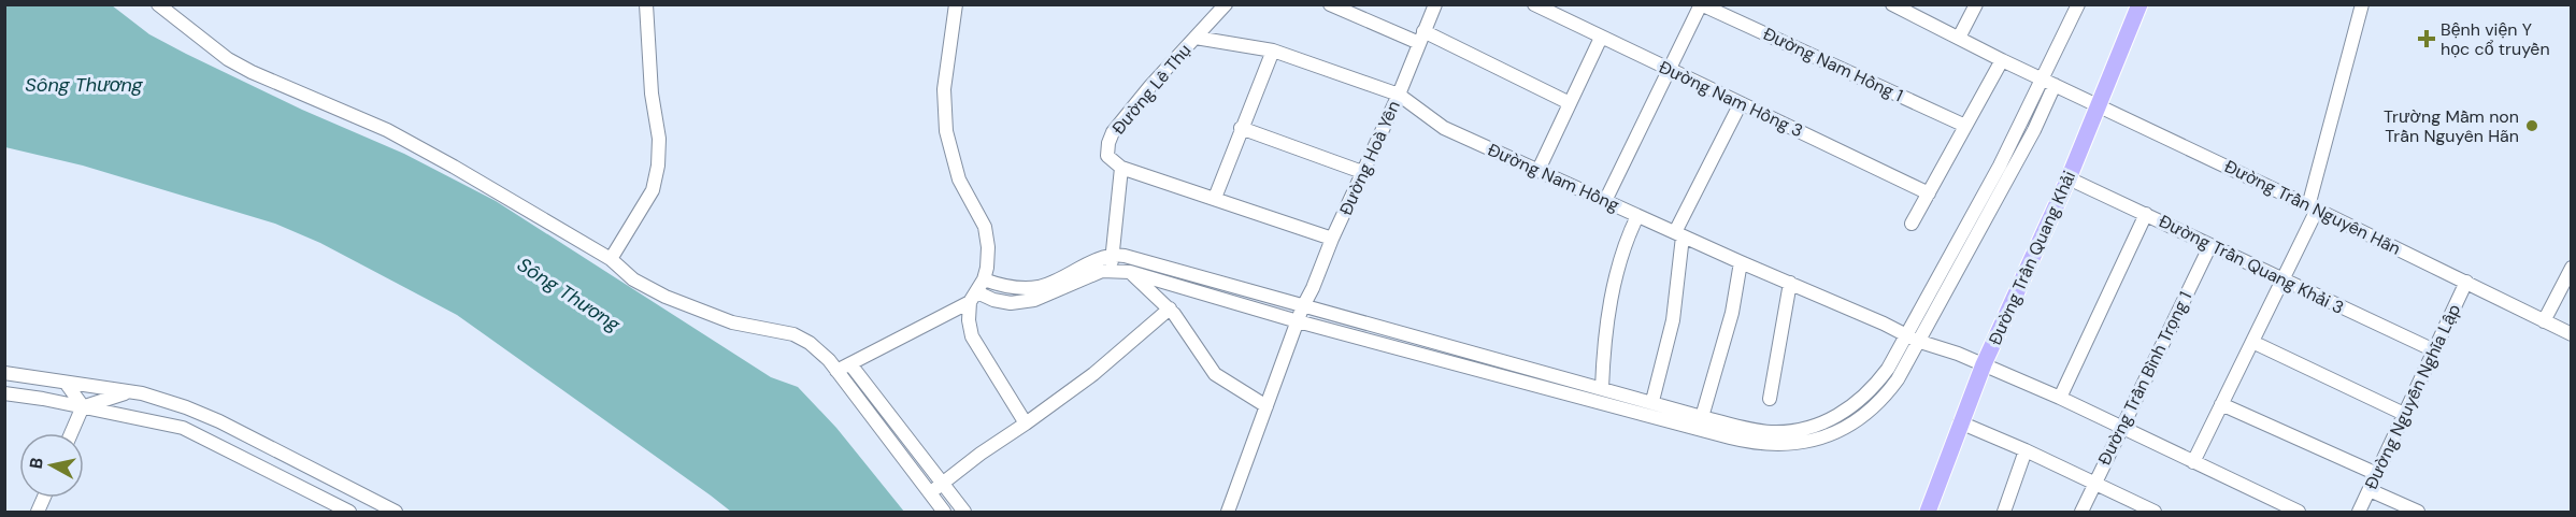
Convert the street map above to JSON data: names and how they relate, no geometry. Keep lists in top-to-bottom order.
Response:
{
  "streets": {
    "main road": ["Đường Trần Quang Khải"],
    "street": [
      "Đường Nam Hồng 1",
      "Đường Lê Thụ",
      "Đường Nam Hồng 3",
      "Đường Hoà Yên",
      "Đường Nam Hồng",
      "Đường Trần Nguyên Hãn",
      "Đường Trần Quang Khải 3",
      "Đường Trần Bình Trọng 1",
      "Đường Nguyễn Nghĩa Lập"
    ]
  },
  "crossings": [
    ["Đường Lê Thụ", "Đường Nam Hồng"],
    ["Đường Hoà Yên", "Đường Nam Hồng"],
    ["Đường Nam Hồng", "Đường Trần Quang Khải"],
    ["Đường Nam Hồng", "Đường Trần Bình Trọng 1"],
    ["Đường Trần Nguyên Hãn", "Đường Trần Quang Khải"],
    ["Đường Trần Nguyên Hãn", "Đường Nguyễn Nghĩa Lập"],
    ["Đường Trần Quang Khải", "Đường Trần Quang Khải 3"],
    ["Đường Trần Quang Khải 3", "Đường Trần Bình Trọng 1"],
    ["Đường Trần Quang Khải 3", "Đường Nguyễn Nghĩa Lập"]
  ],
  "water": ["Sông Thương"],
  "places": {
    "health": ["Bệnh viện Y học cổ truyền"],
    "other": ["Trường Mầm non Trần Nguyên Hãn"]
  },
  "north": "left"
}
